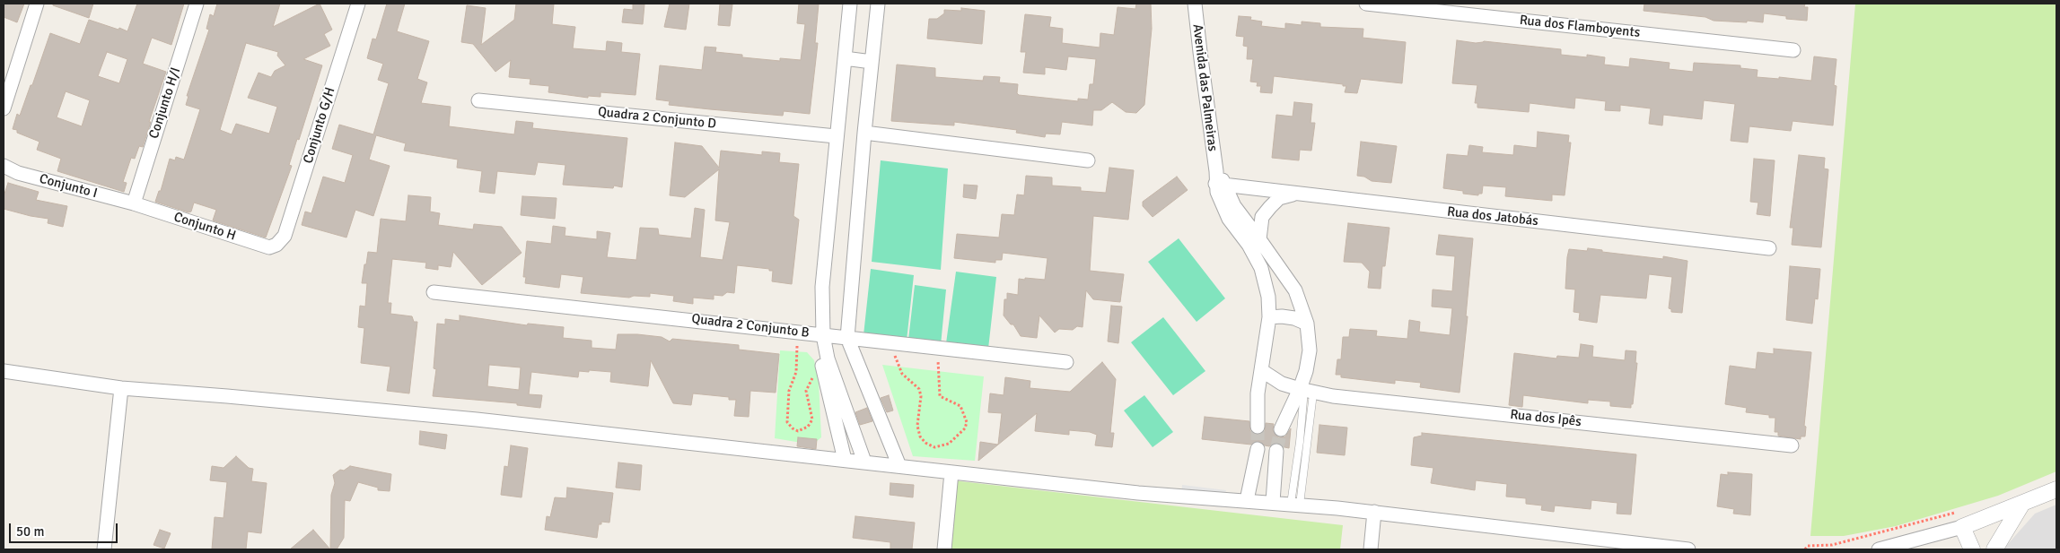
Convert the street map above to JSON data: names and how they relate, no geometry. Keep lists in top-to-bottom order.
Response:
{
  "streets": {
    "street": [
      "Rua dos Flamboyents",
      "Avenida das Palmeiras",
      "Conjunto H/I",
      "Quadra 2 Conjunto D",
      "Conjunto G/H",
      "Conjunto I",
      "Rua dos Jatobás",
      "Conjunto H",
      "Quadra 2 Conjunto B",
      "Rua dos Ipês"
    ]
  },
  "crossings": [
    ["Avenida das Palmeiras", "Rua dos Jatobás"],
    ["Avenida das Palmeiras", "Rua dos Ipês"],
    ["Conjunto H/I", "Conjunto I"],
    ["Conjunto H/I", "Conjunto H"],
    ["Conjunto G/H", "Conjunto H"],
    ["Conjunto I", "Conjunto H"]
  ],
  "scale_bar": "50 m"
}
